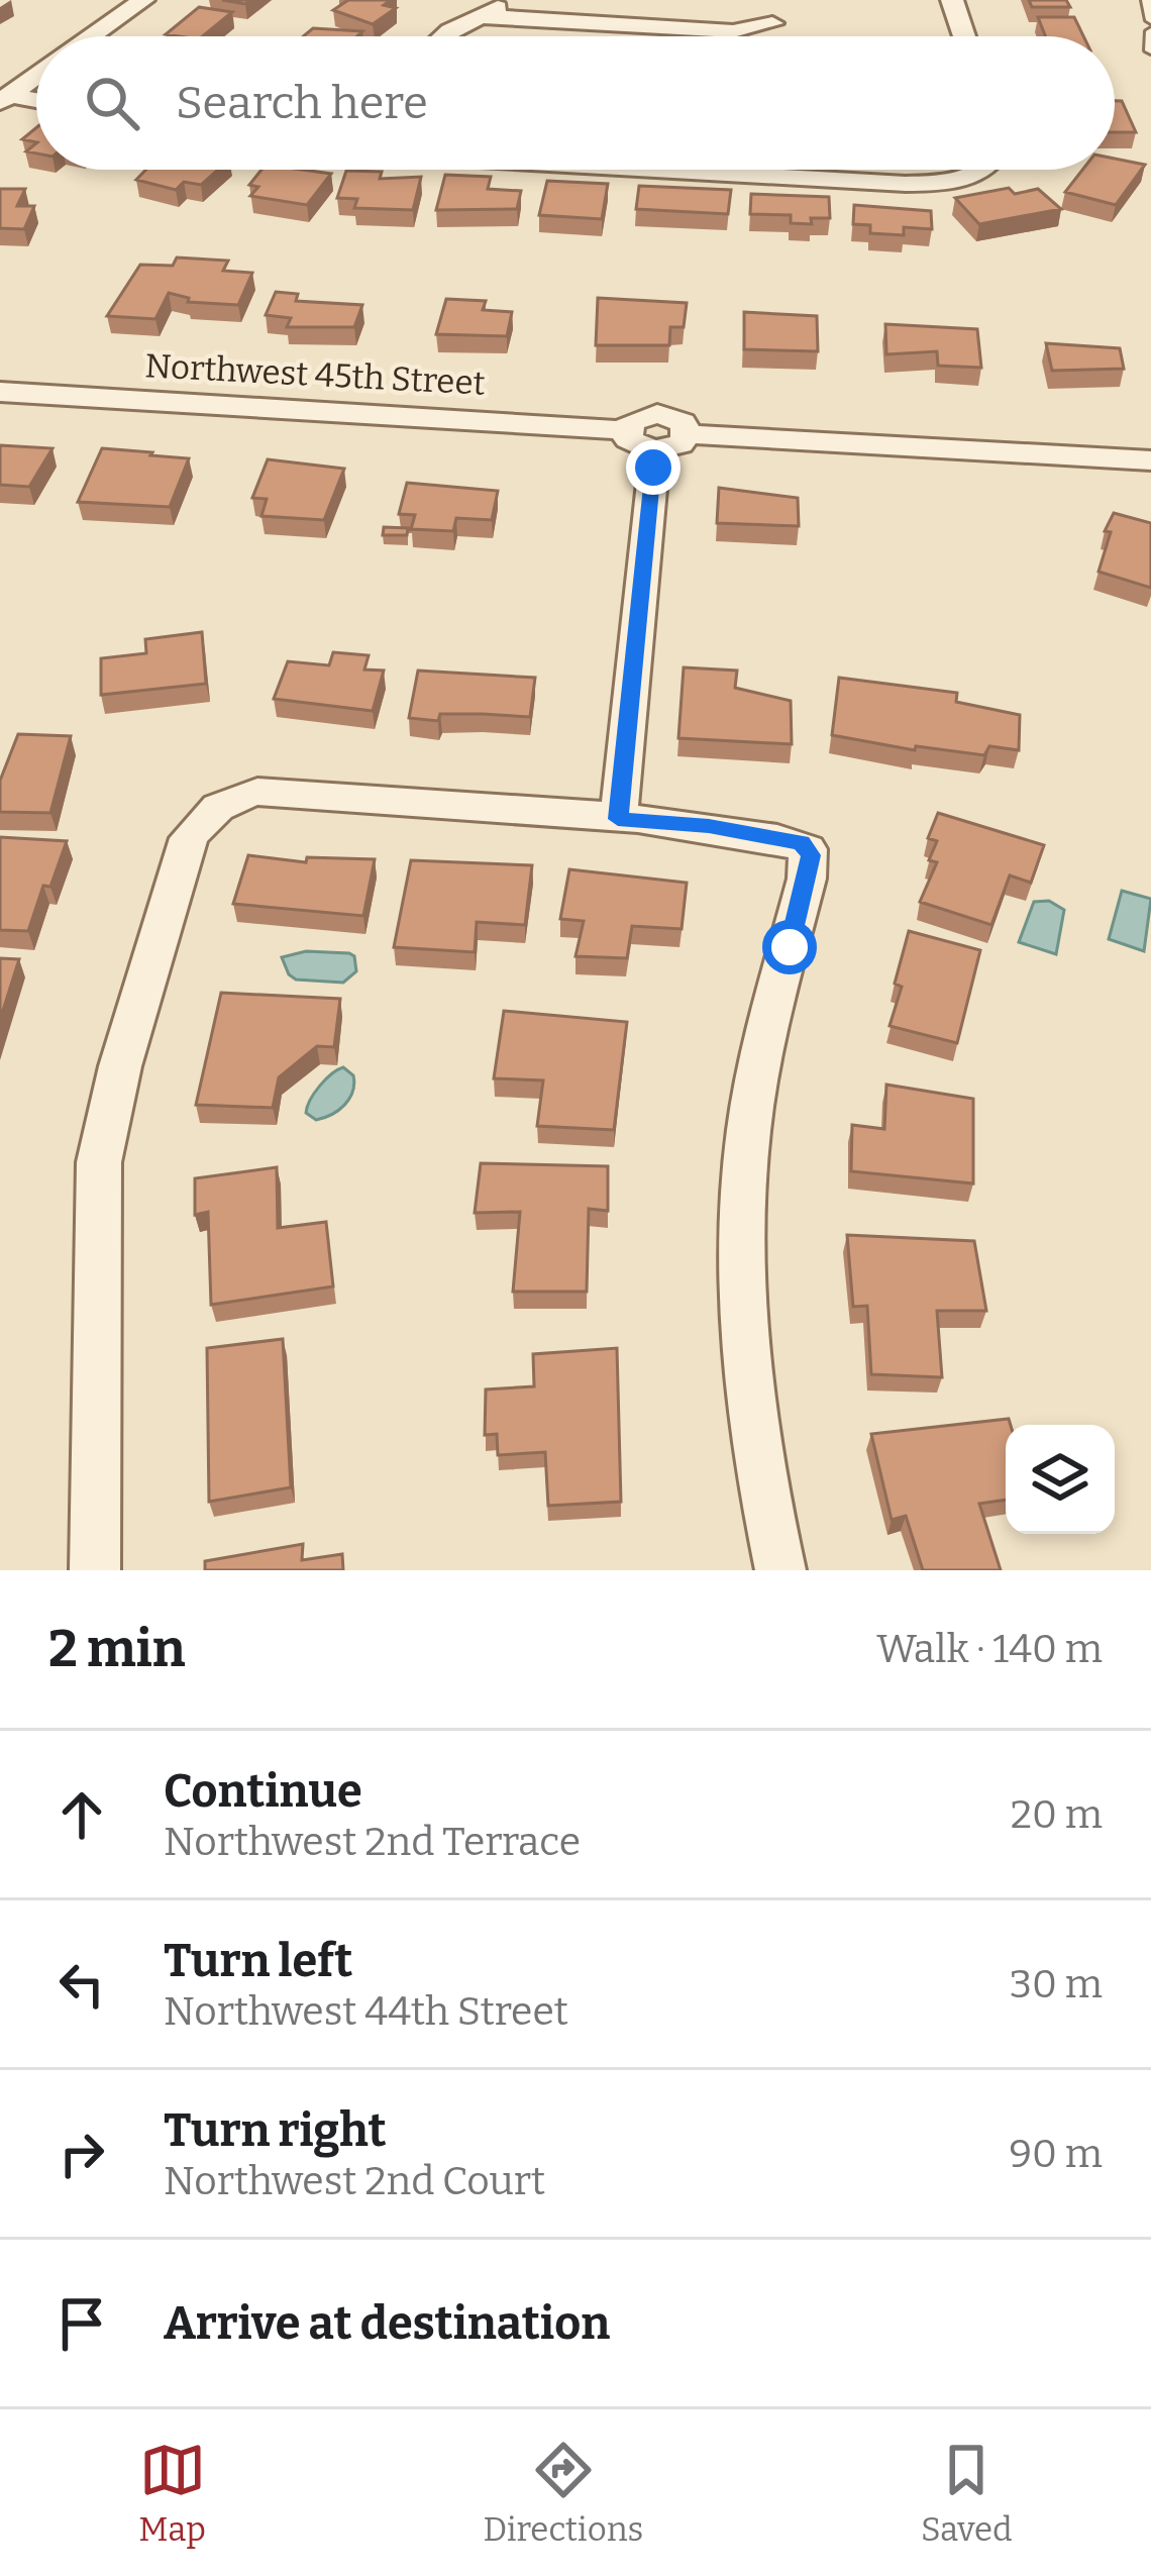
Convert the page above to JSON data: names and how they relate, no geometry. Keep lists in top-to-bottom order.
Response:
{
  "streets": {
    "street": ["Northwest 45th Street"]
  },
  "page": {
    "search": "Search here",
    "heading": ["2 min", "Walk · 140 m"],
    "list": [
      ["Continue", "Northwest 2nd Terrace", "20 m"],
      ["Turn left", "Northwest 44th Street", "30 m"],
      ["Turn right", "Northwest 2nd Court", "90 m"],
      "Arrive at destination"
    ],
    "nav": ["Map", "Directions", "Saved"]
  }
}
